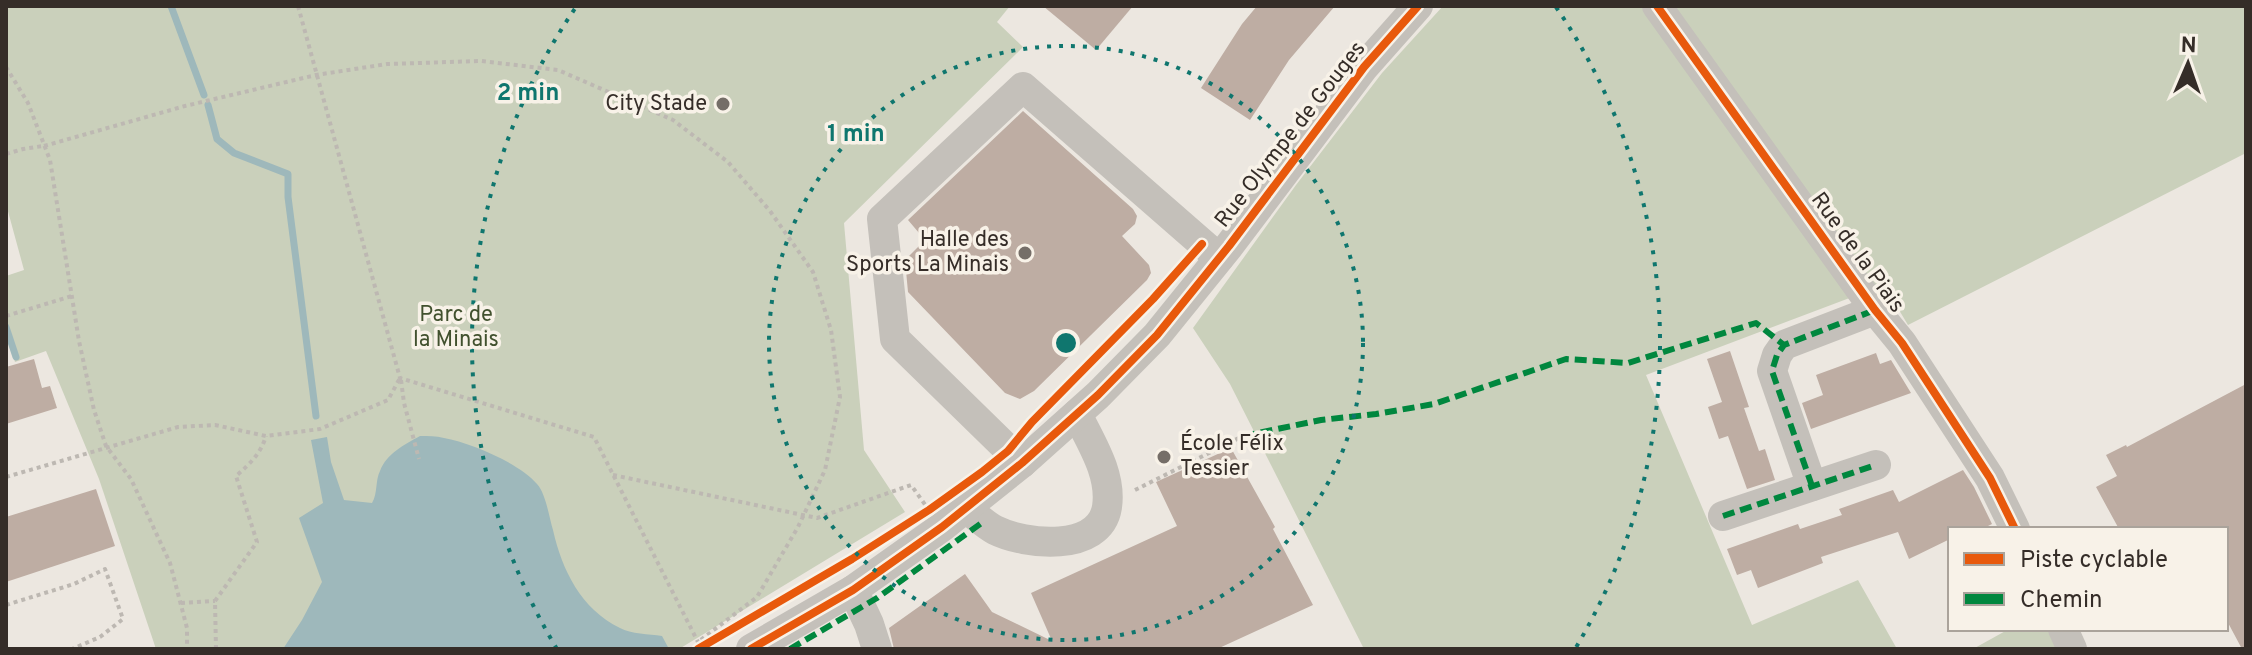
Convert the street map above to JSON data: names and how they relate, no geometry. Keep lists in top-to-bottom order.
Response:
{
  "streets": {
    "street": ["Rue Olympe de Gouges", "Rue de la Piais"]
  },
  "parks": ["Parc de la Minais"],
  "places": ["City Stade", "Halle des Sports La Minais", "École Félix Tessier"],
  "legend": ["Piste cyclable", "Chemin"],
  "north": "top",
  "rings": ["2 min", "1 min"]
}
